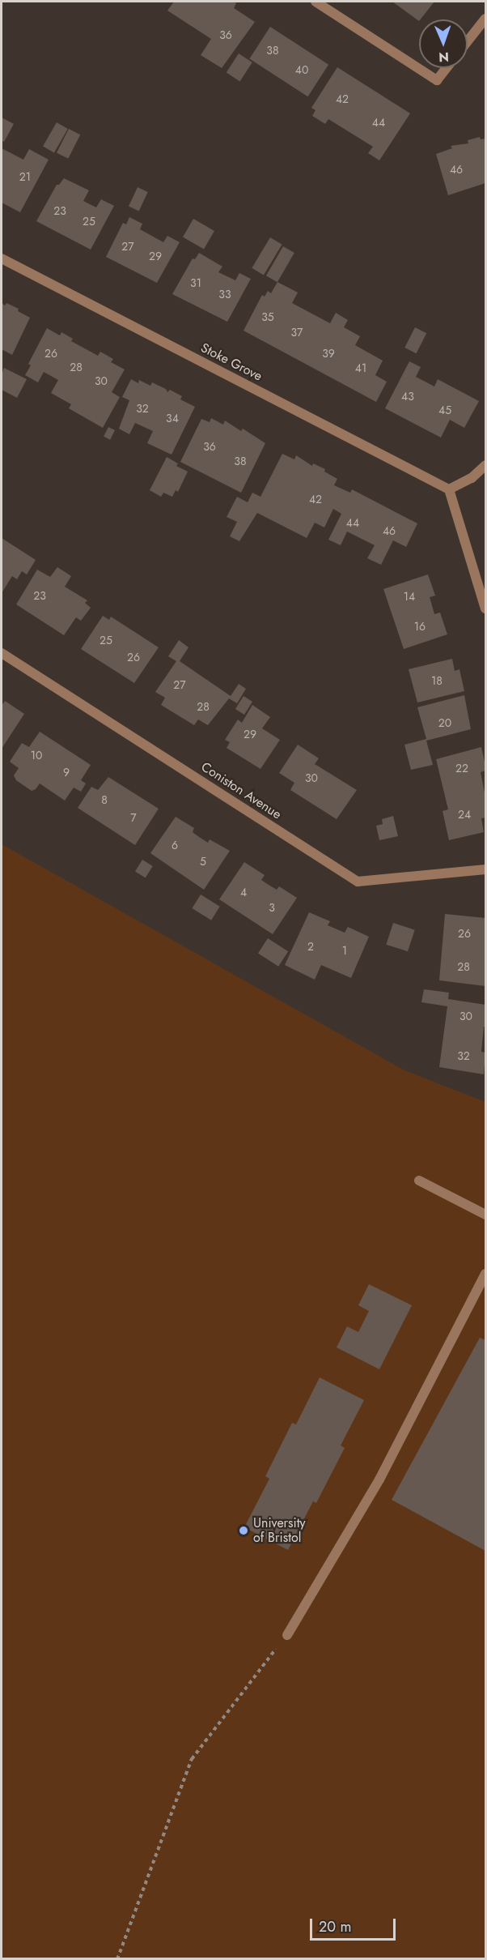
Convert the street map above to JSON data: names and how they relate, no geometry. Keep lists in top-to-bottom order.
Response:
{
  "streets": {
    "street": ["Stoke Grove", "Coniston Avenue"]
  },
  "places": ["University of Bristol"],
  "house_numbers": [
    "36",
    "38",
    "40",
    "42",
    "44",
    "46",
    "21",
    "23",
    "25",
    "27",
    "29",
    "31",
    "33",
    "35",
    "37",
    "26",
    "39",
    "28",
    "41",
    "30",
    "43",
    "32",
    "45",
    "34",
    "36",
    "38",
    "42",
    "44",
    "46",
    "23",
    "14",
    "16",
    "25",
    "26",
    "18",
    "27",
    "28",
    "20",
    "29",
    "10",
    "22",
    "9",
    "30",
    "8",
    "24",
    "7",
    "6",
    "5",
    "4",
    "3",
    "26",
    "2",
    "1",
    "28",
    "30",
    "32"
  ],
  "scale_bar": "20 m",
  "north": "bottom"
}
